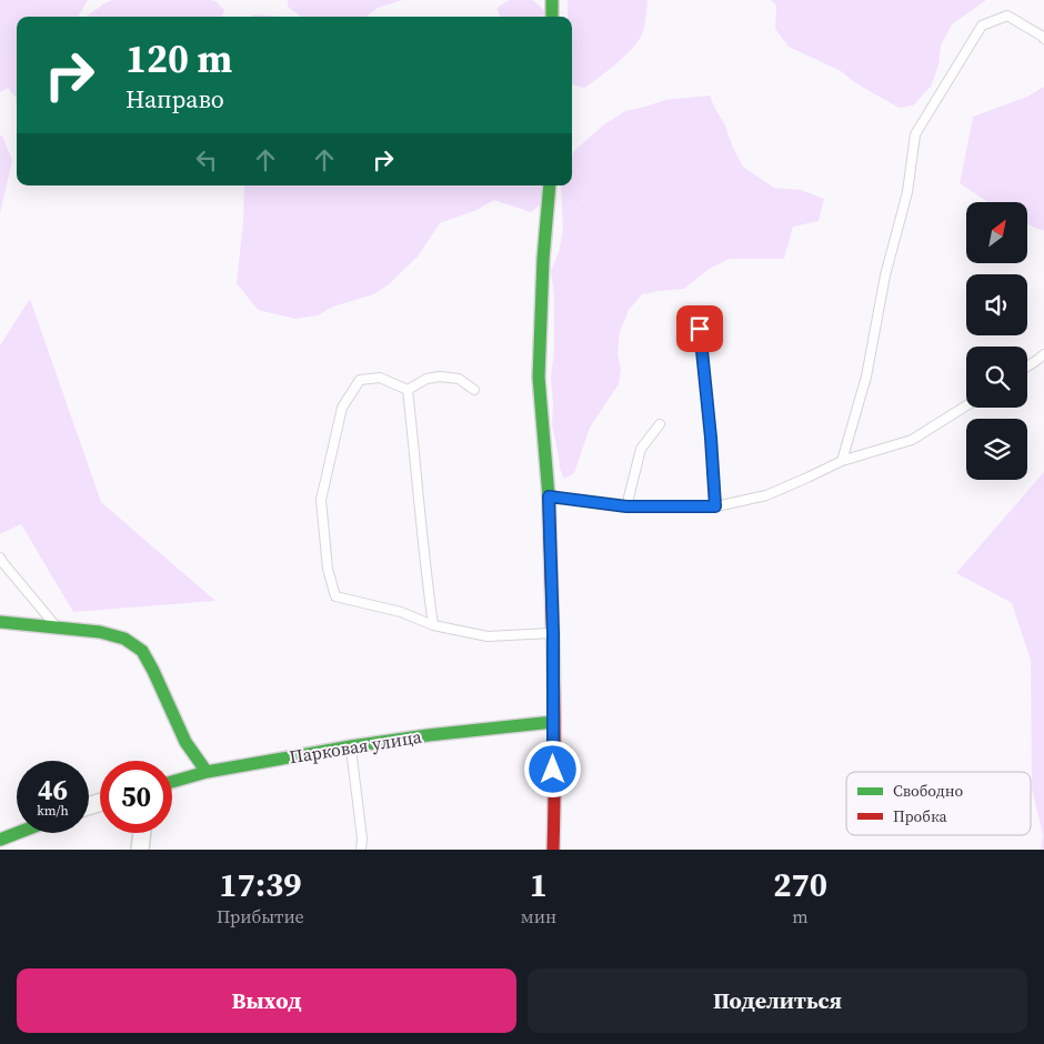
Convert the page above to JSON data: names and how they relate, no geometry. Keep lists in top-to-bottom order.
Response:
{
  "streets": {
    "street": ["Парковая улица"]
  },
  "legend": ["Свободно", "Пробка"],
  "north": "top right",
  "page": {
    "turn": ["120 m", "Направо"],
    "speed": "46 km/h",
    "limit": "50",
    "eta": [
      "17:39",
      "Прибытие",
      "1",
      "мин",
      "270",
      "m"
    ],
    "buttons": ["Выход", "Поделиться"]
  }
}
